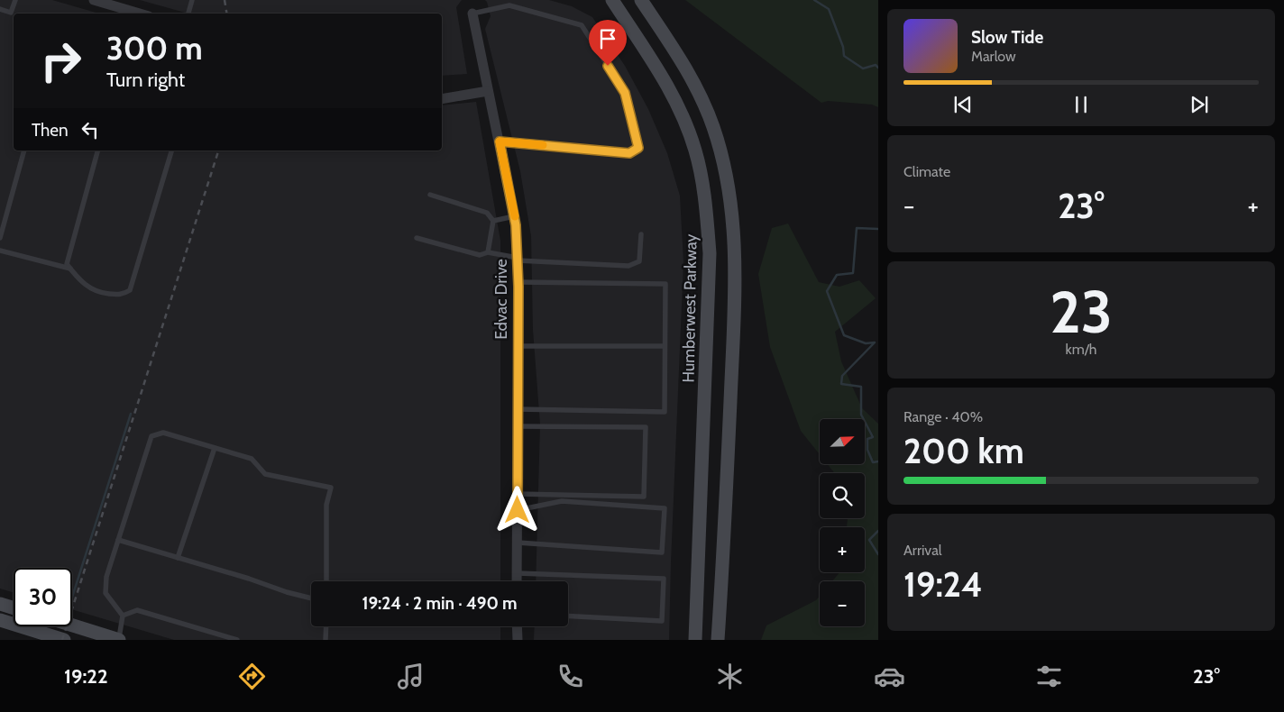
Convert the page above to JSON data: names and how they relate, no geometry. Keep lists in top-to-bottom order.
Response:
{
  "streets": {
    "main road": ["Humberwest Parkway"],
    "street": ["Edvac Drive"]
  },
  "north": "top right",
  "page": {
    "turn": ["300 m", "Turn right"],
    "song": ["Slow Tide", "Marlow"],
    "then": "Then",
    "tile": [
      "Climate",
      ["23", "km/h"],
      ["Range · 40%", "200 km"],
      ["Arrival", "19:24"]
    ],
    "heat": ["−", "23°", "+"],
    "map_buttons": ["+", "−"],
    "limit": "30",
    "trip": "19:24 · 2 min · 490 m",
    "tabs": ["19:22", "23°"]
  }
}
